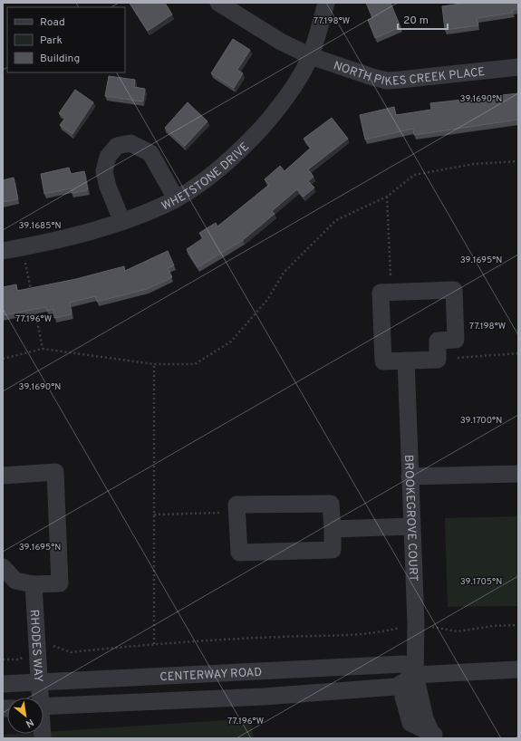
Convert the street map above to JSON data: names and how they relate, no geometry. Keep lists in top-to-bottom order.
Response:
{
  "streets": {
    "street": [
      "NORTH PIKES CREEK PLACE",
      "WHETSTONE DRIVE",
      "BROOKEGROVE COURT",
      "RHODES WAY",
      "CENTERWAY ROAD"
    ]
  },
  "crossings": [
    ["NORTH PIKES CREEK PLACE", "WHETSTONE DRIVE"],
    ["BROOKEGROVE COURT", "CENTERWAY ROAD"],
    ["RHODES WAY", "CENTERWAY ROAD"]
  ],
  "legend": ["Road", "Park", "Building"],
  "scale_bar": "20 m",
  "north": "bottom right",
  "coordinates": [
    "77.198°W",
    "39.1690°N",
    "39.1685°N",
    "39.1695°N",
    "77.196°W",
    "39.1700°N",
    "39.1705°N"
  ]
}
